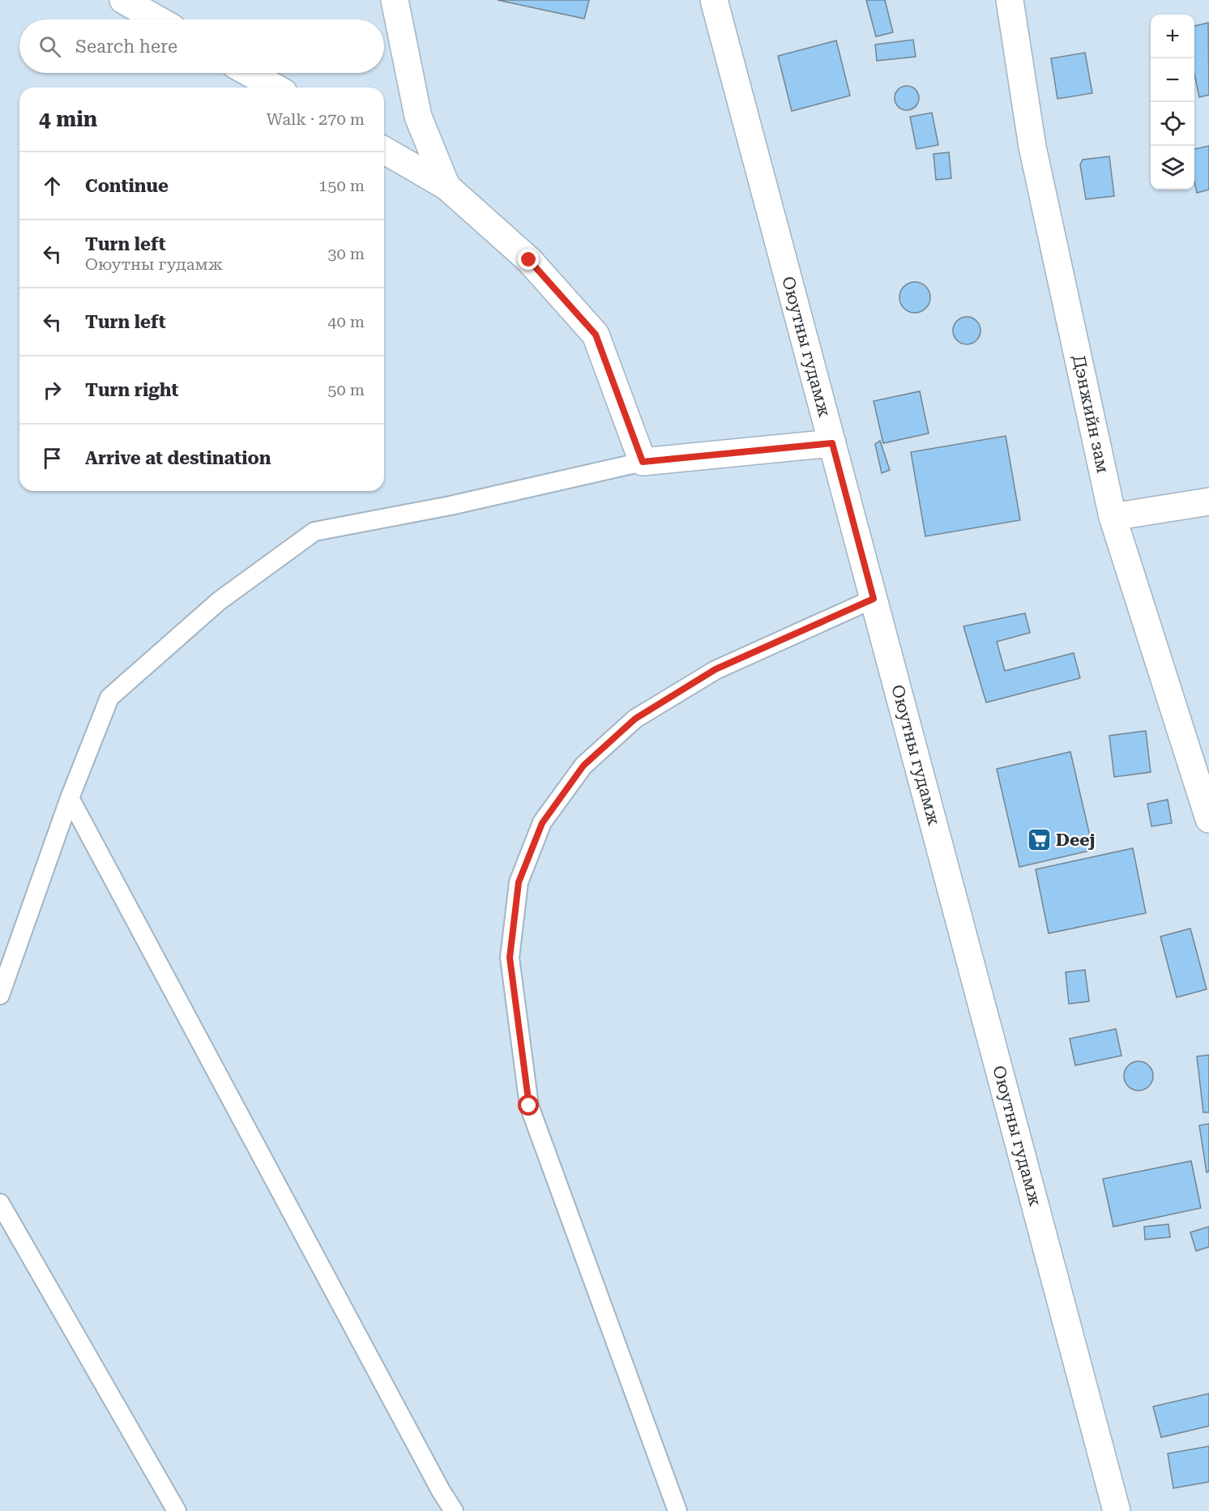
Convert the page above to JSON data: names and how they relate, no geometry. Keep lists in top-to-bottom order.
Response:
{
  "streets": {
    "street": ["Оюутны гудамж", "Дэнжийн зам"]
  },
  "places": {
    "supermarket": ["Deej"]
  },
  "page": {
    "map_buttons": ["+", "−"],
    "search": "Search here",
    "heading": ["4 min", "Walk · 270 m"],
    "list": [
      ["Continue", "150 m"],
      ["Turn left", "Оюутны гудамж", "30 m"],
      ["Turn left", "40 m"],
      ["Turn right", "50 m"],
      "Arrive at destination"
    ]
  }
}
